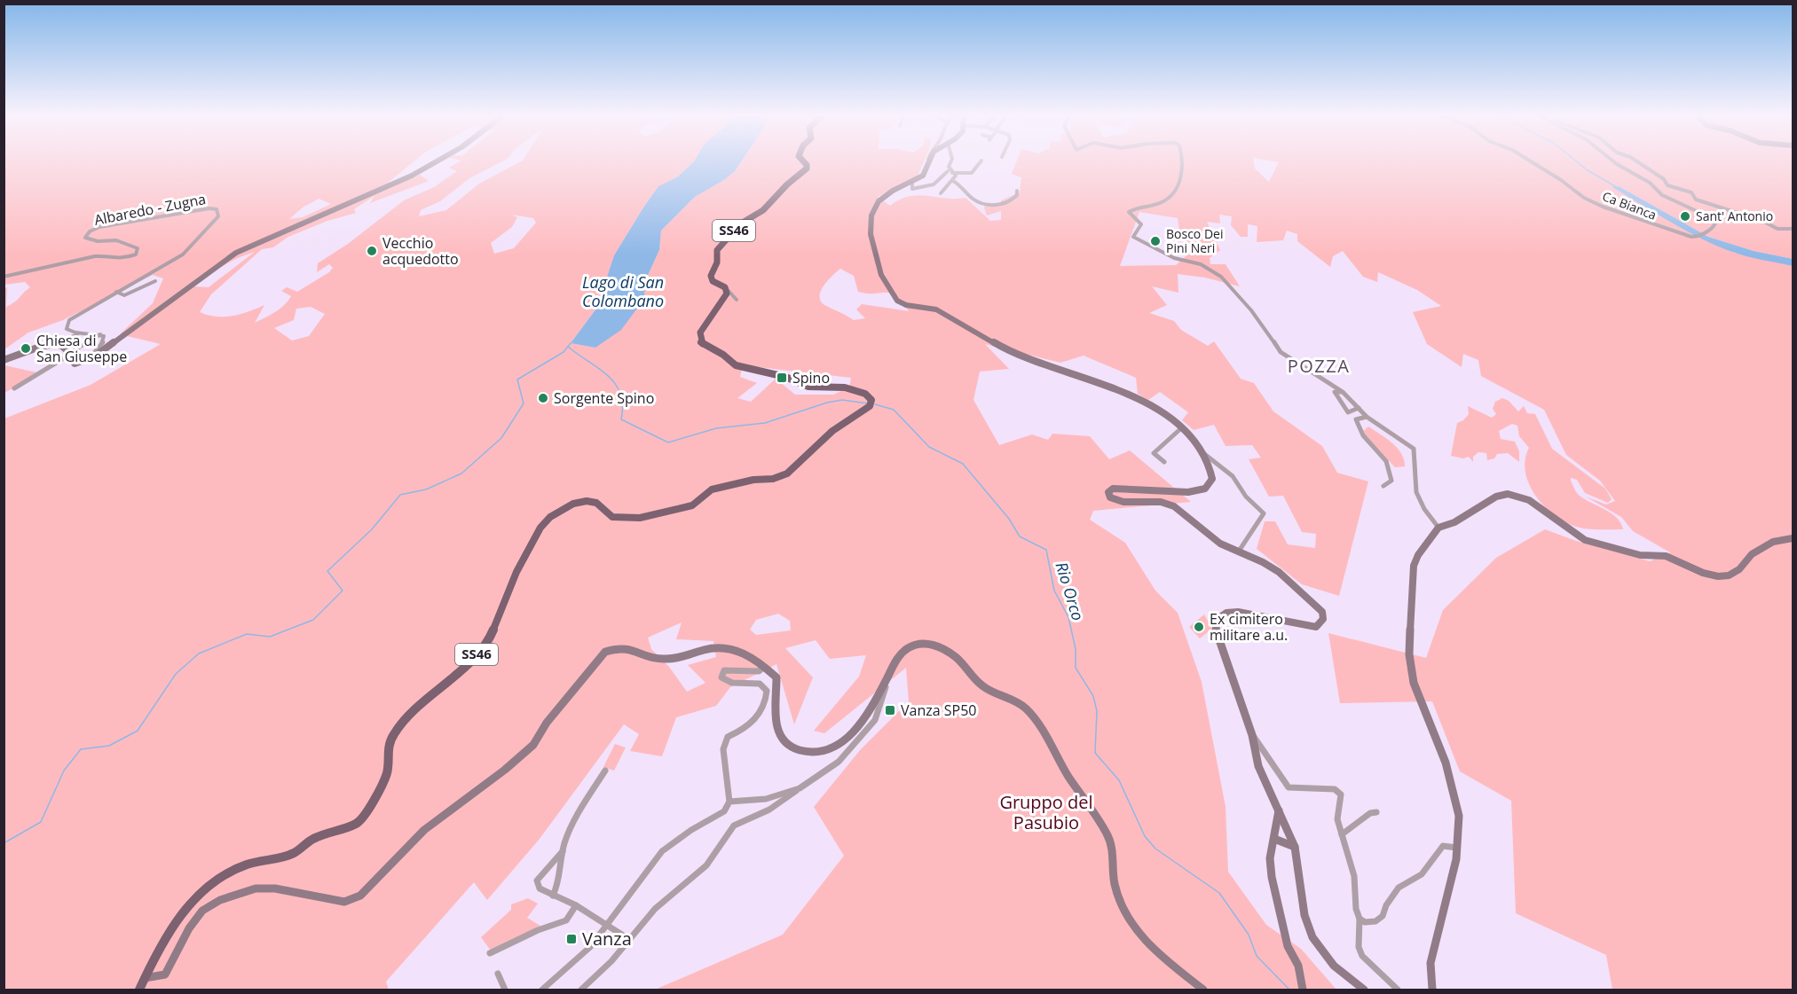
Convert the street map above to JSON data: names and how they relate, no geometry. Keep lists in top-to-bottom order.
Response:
{
  "streets": {
    "main road": ["SS46"],
    "street": ["Ca Bianca", "Albaredo - Zugna"]
  },
  "districts": ["POZZA"],
  "water": ["Lago di San Colombano", "Rio Orco"],
  "parks": ["Gruppo del Pasubio"],
  "places": {
    "other": [
      "Sant' Antonio",
      "Bosco Dei Pini Neri",
      "Vecchio acquedotto",
      "Chiesa di San Giuseppe",
      "Sorgente Spino",
      "Ex cimitero militare a.u."
    ],
    "transit": ["Spino", "Vanza SP50", "Vanza"]
  }
}
